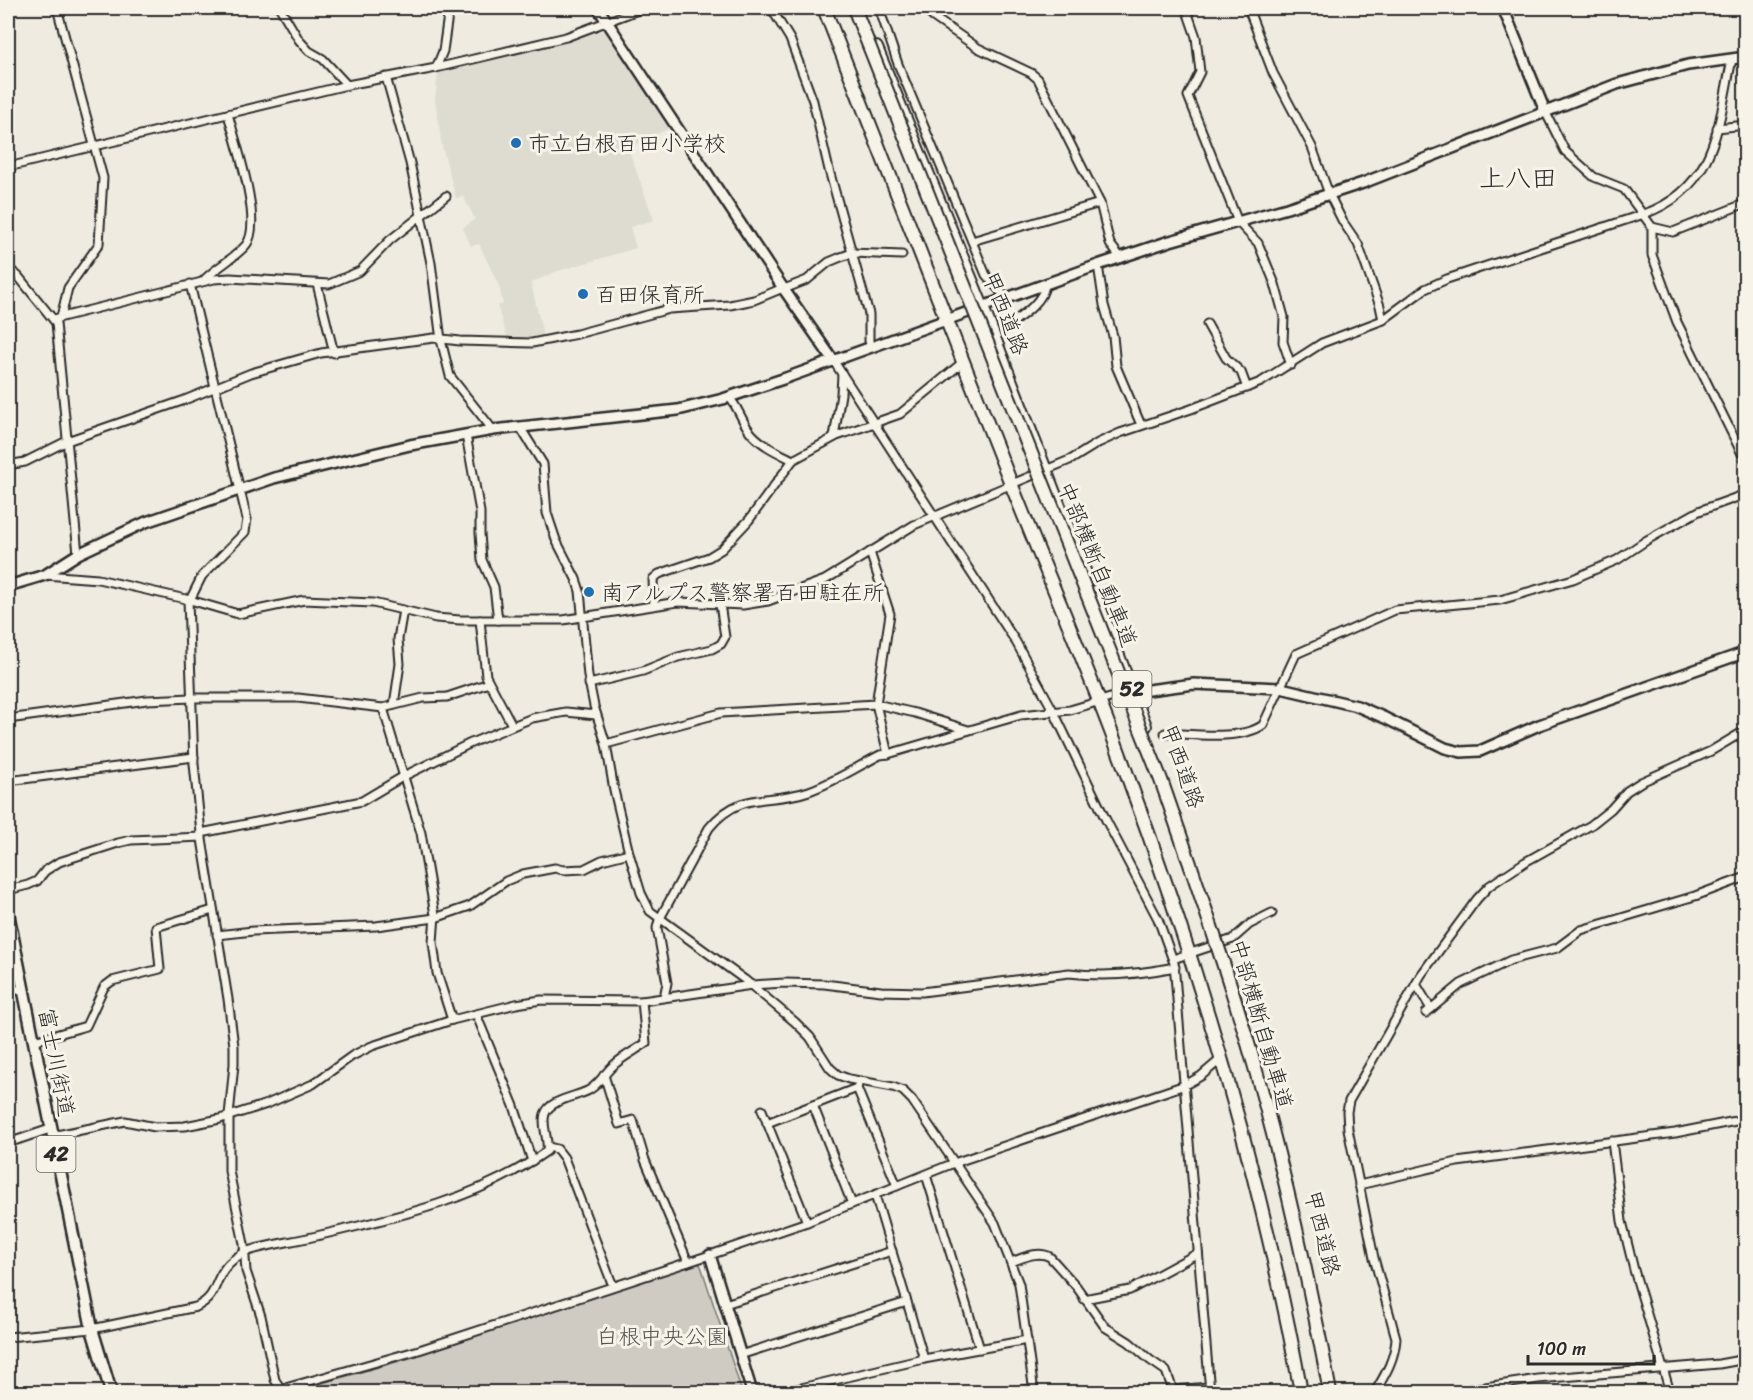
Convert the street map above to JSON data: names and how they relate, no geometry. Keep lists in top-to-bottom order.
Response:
{
  "streets": {
    "highway": ["甲西道路", "中部横断自動車道", "52"],
    "main road": ["富士川街道", "42"]
  },
  "districts": ["上八田"],
  "parks": ["白根中央公園"],
  "places": ["市立白根百田小学校", "百田保育所", "南アルプス警察署百田駐在所"],
  "scale_bar": "100 m"
}
